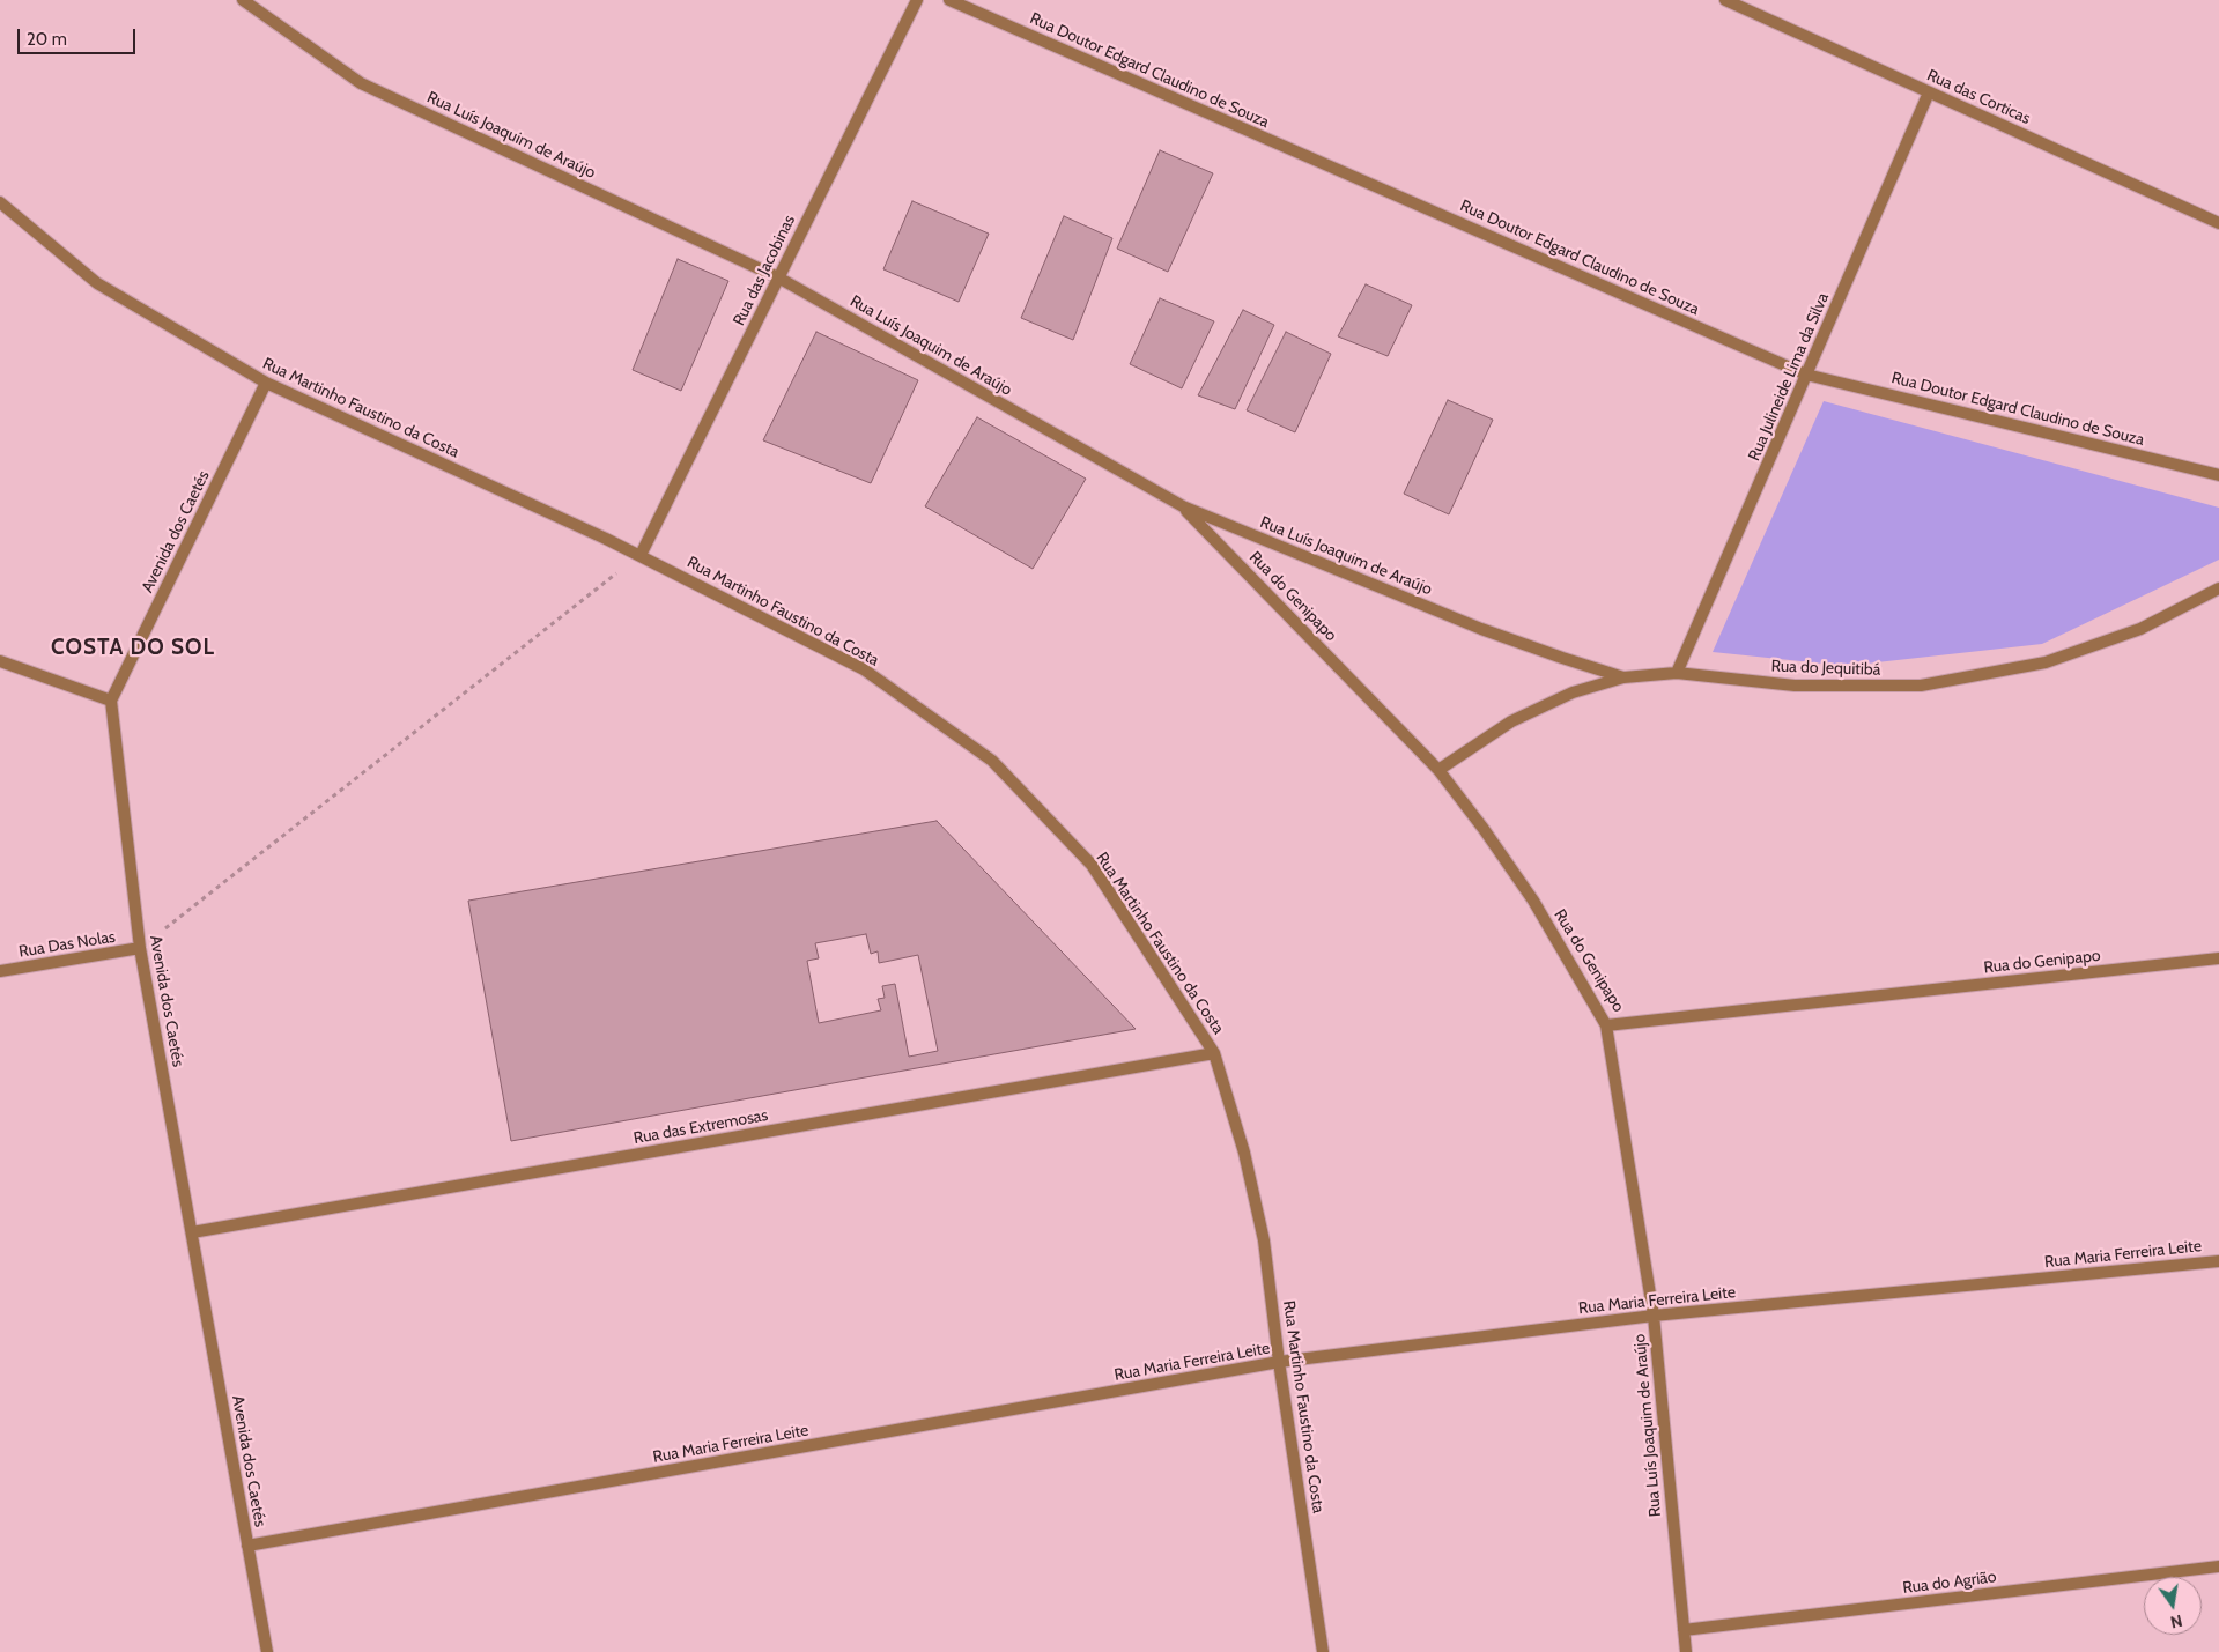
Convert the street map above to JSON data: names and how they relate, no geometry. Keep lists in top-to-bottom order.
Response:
{
  "streets": {
    "street": [
      "Rua Doutor Edgard Claudino de Souza",
      "Rua das Corticas",
      "Rua Luís Joaquim de Araújo",
      "Rua das Jacobinas",
      "Rua Julineide Lima da Silva",
      "Rua Martinho Faustino da Costa",
      "Avenida dos Caetés",
      "Rua do Genipapo",
      "Rua do Jequitibá",
      "Rua Das Nolas",
      "Rua das Extremosas",
      "Rua Maria Ferreira Leite",
      "Rua do Agrião"
    ]
  },
  "crossings": [
    ["Rua Doutor Edgard Claudino de Souza", "Rua Julineide Lima da Silva"],
    ["Rua das Corticas", "Rua Julineide Lima da Silva"],
    ["Rua Luís Joaquim de Araújo", "Rua das Jacobinas"],
    ["Rua Luís Joaquim de Araújo", "Rua do Genipapo"],
    ["Rua Luís Joaquim de Araújo", "Rua do Jequitibá"],
    ["Rua Luís Joaquim de Araújo", "Rua Maria Ferreira Leite"],
    ["Rua Luís Joaquim de Araújo", "Rua do Agrião"],
    ["Rua das Jacobinas", "Rua Martinho Faustino da Costa"],
    ["Rua Julineide Lima da Silva", "Rua do Jequitibá"],
    ["Rua Martinho Faustino da Costa", "Avenida dos Caetés"],
    ["Rua Martinho Faustino da Costa", "Rua das Extremosas"],
    ["Rua Martinho Faustino da Costa", "Rua Maria Ferreira Leite"],
    ["Avenida dos Caetés", "Rua Das Nolas"],
    ["Avenida dos Caetés", "Rua das Extremosas"],
    ["Avenida dos Caetés", "Rua Maria Ferreira Leite"],
    ["Rua do Genipapo", "Rua do Jequitibá"]
  ],
  "districts": ["COSTA DO SOL"],
  "scale_bar": "20 m",
  "north": "bottom"
}
